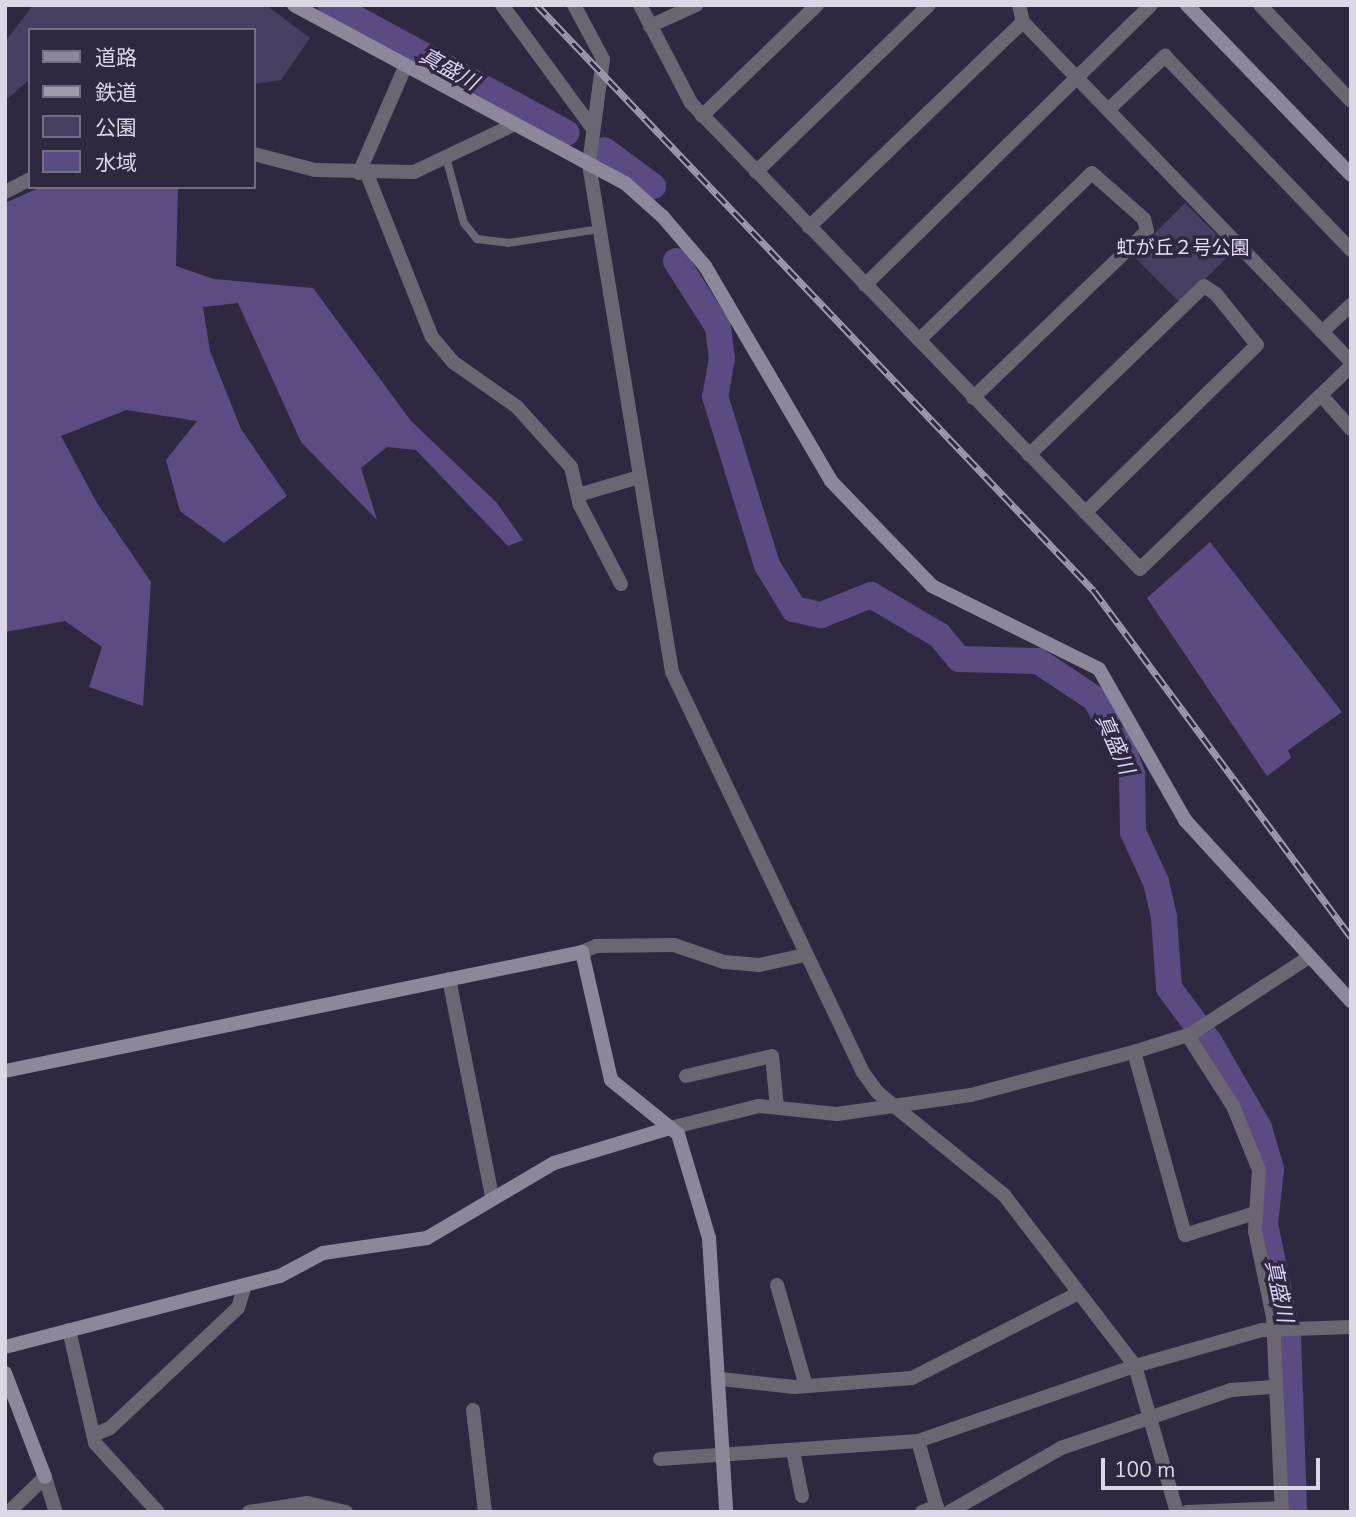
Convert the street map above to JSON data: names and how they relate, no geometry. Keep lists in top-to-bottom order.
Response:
{
  "water": ["真盛川"],
  "parks": ["虹が丘２号公園"],
  "legend": [
    "道路",
    "鉄道",
    "公園",
    "水域"
  ],
  "scale_bar": "100 m"
}
